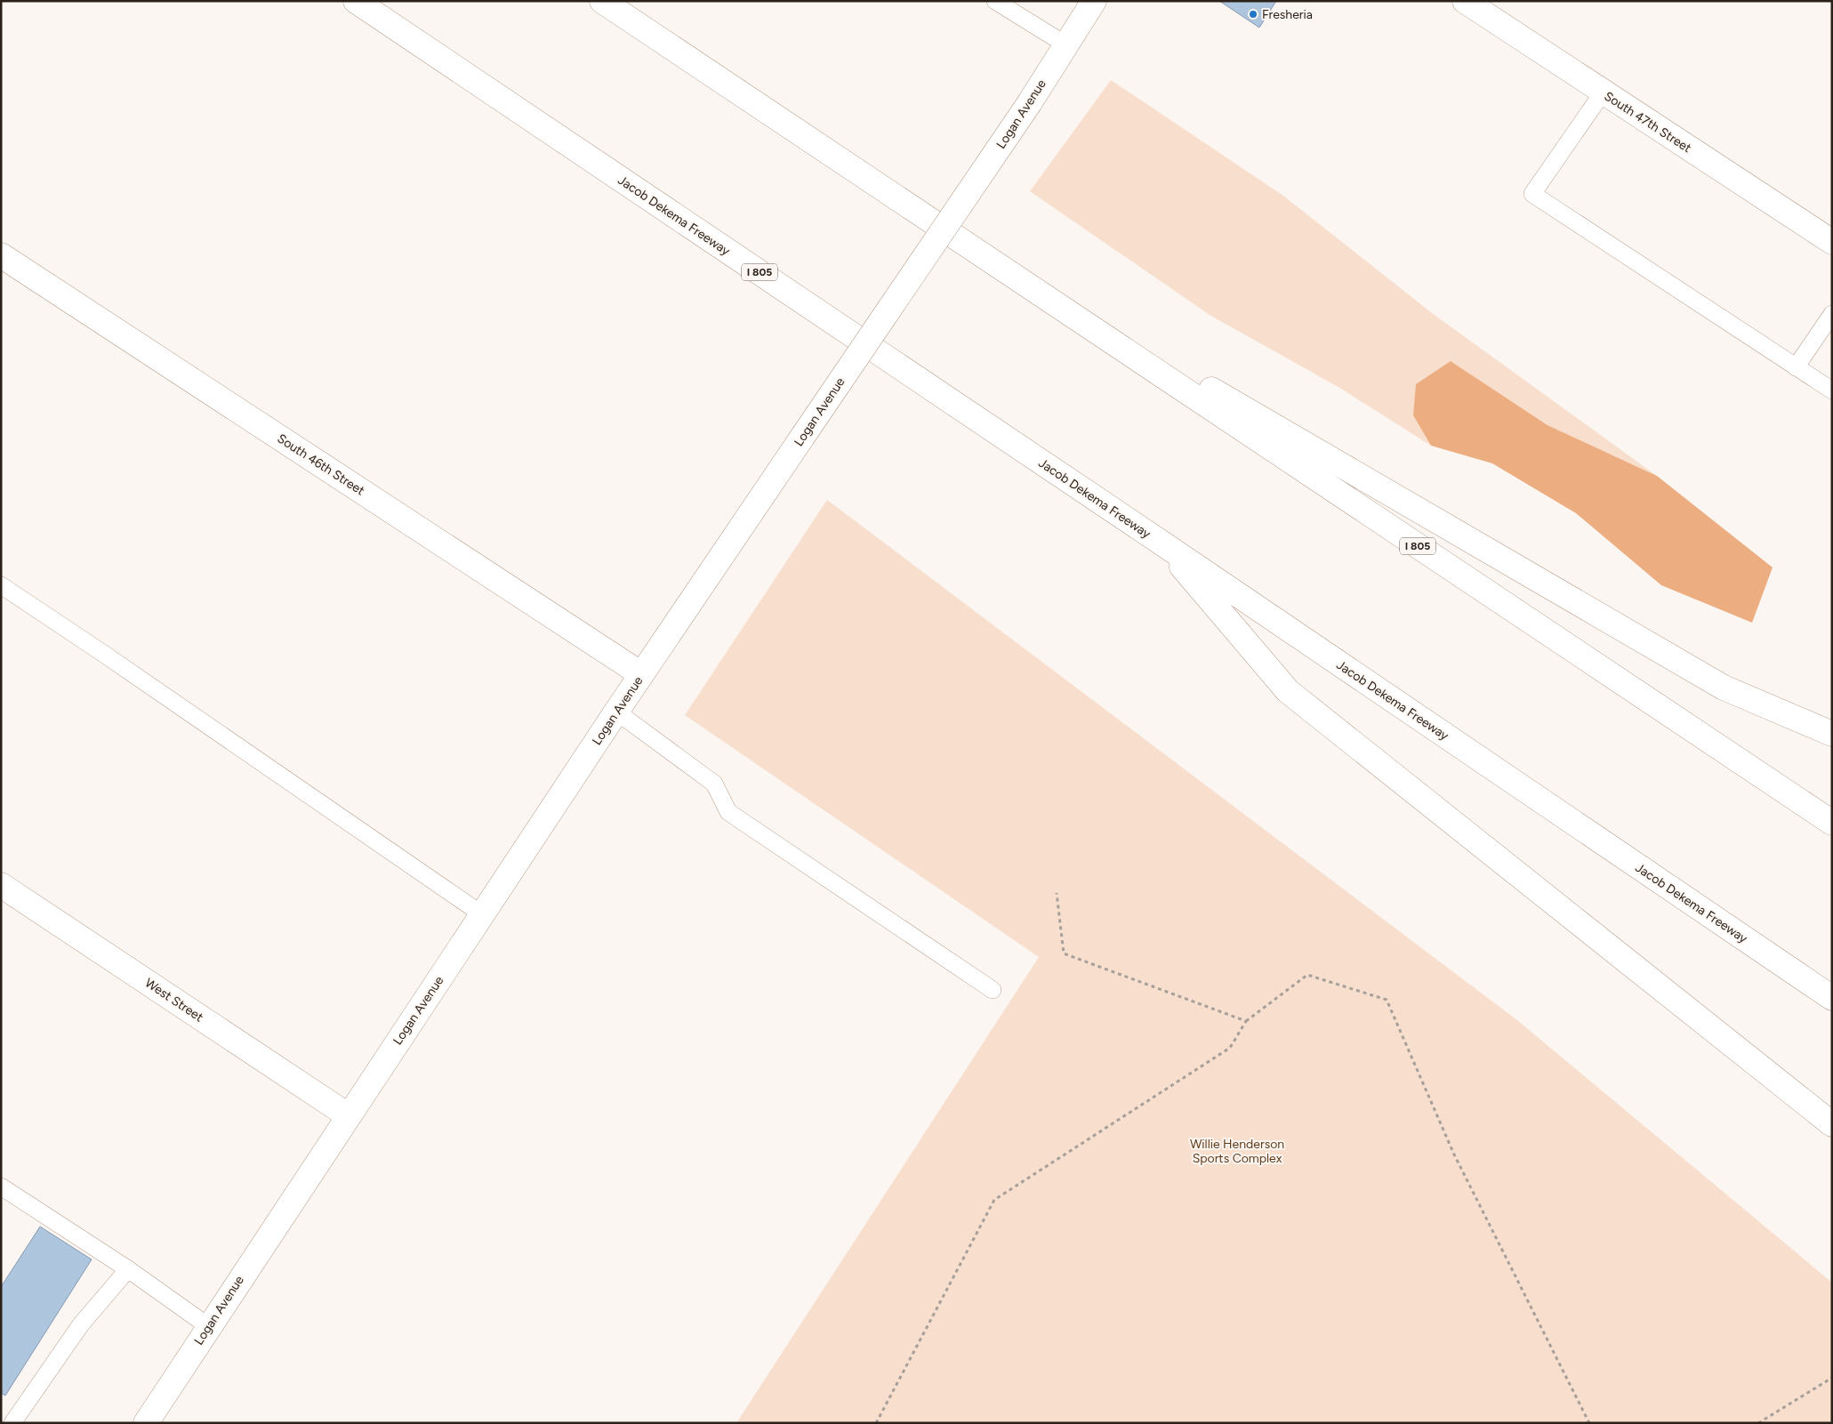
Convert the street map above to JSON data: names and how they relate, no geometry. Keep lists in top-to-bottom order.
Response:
{
  "streets": {
    "main road": [
      "Logan Avenue",
      "South 47th Street",
      "Jacob Dekema Freeway",
      "I 805",
      "South 46th Street",
      "West Street"
    ]
  },
  "crossings": [
    ["Logan Avenue", "South 46th Street"],
    ["Logan Avenue", "West Street"]
  ],
  "parks": ["Willie Henderson Sports Complex"],
  "places": ["Fresheria"]
}
